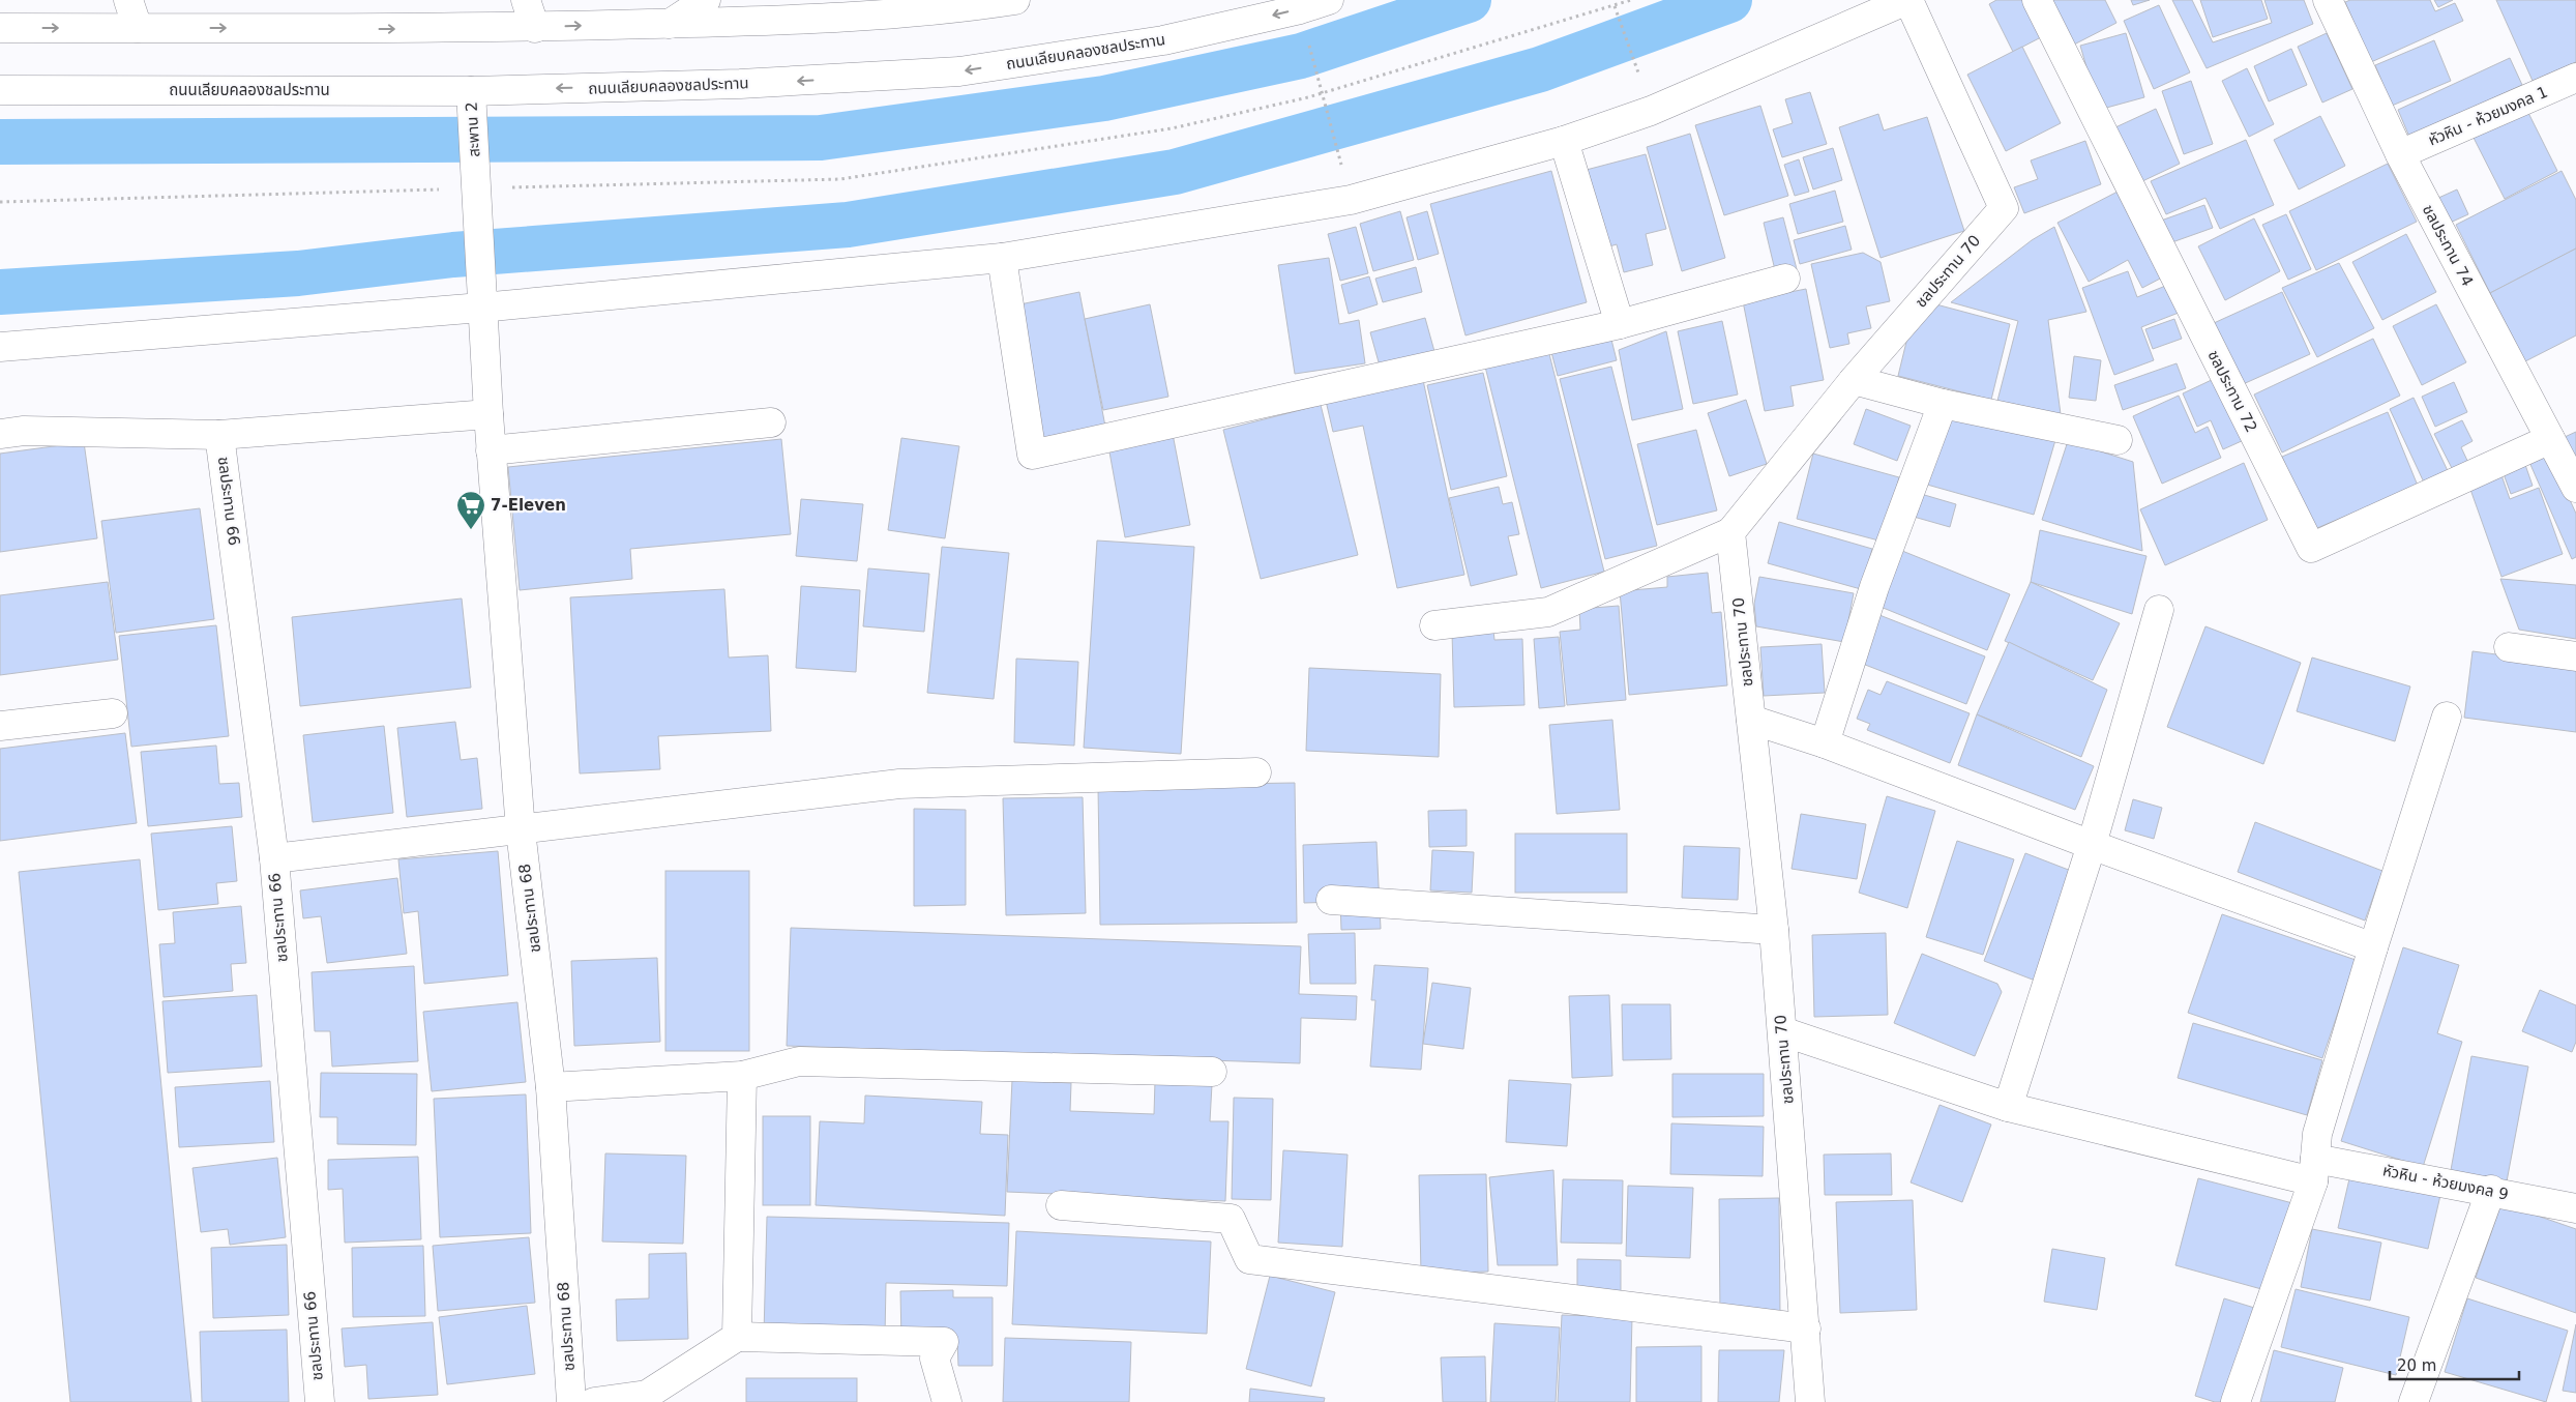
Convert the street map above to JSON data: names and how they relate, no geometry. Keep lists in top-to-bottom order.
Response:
{
  "streets": {
    "street": [
      "ถนนเลียบคลองชลประทาน",
      "หัวหิน - ห้วยมงคล 1",
      "สะพาน 2",
      "ชลประทาน 74",
      "ชลประทาน 70",
      "ชลประทาน 72",
      "ชลประทาน 66",
      "ชลประทาน 68",
      "หัวหิน - ห้วยมงคล 9"
    ]
  },
  "crossings": [
    ["ถนนเลียบคลองชลประทาน", "สะพาน 2"],
    ["หัวหิน - ห้วยมงคล 1", "ชลประทาน 74"],
    ["สะพาน 2", "ชลประทาน 68"],
    ["ชลประทาน 74", "ชลประทาน 72"],
    ["ชลประทาน 70", "หัวหิน - ห้วยมงคล 9"]
  ],
  "places": {
    "supermarket": ["7-Eleven"]
  },
  "scale_bar": "20 m"
}
